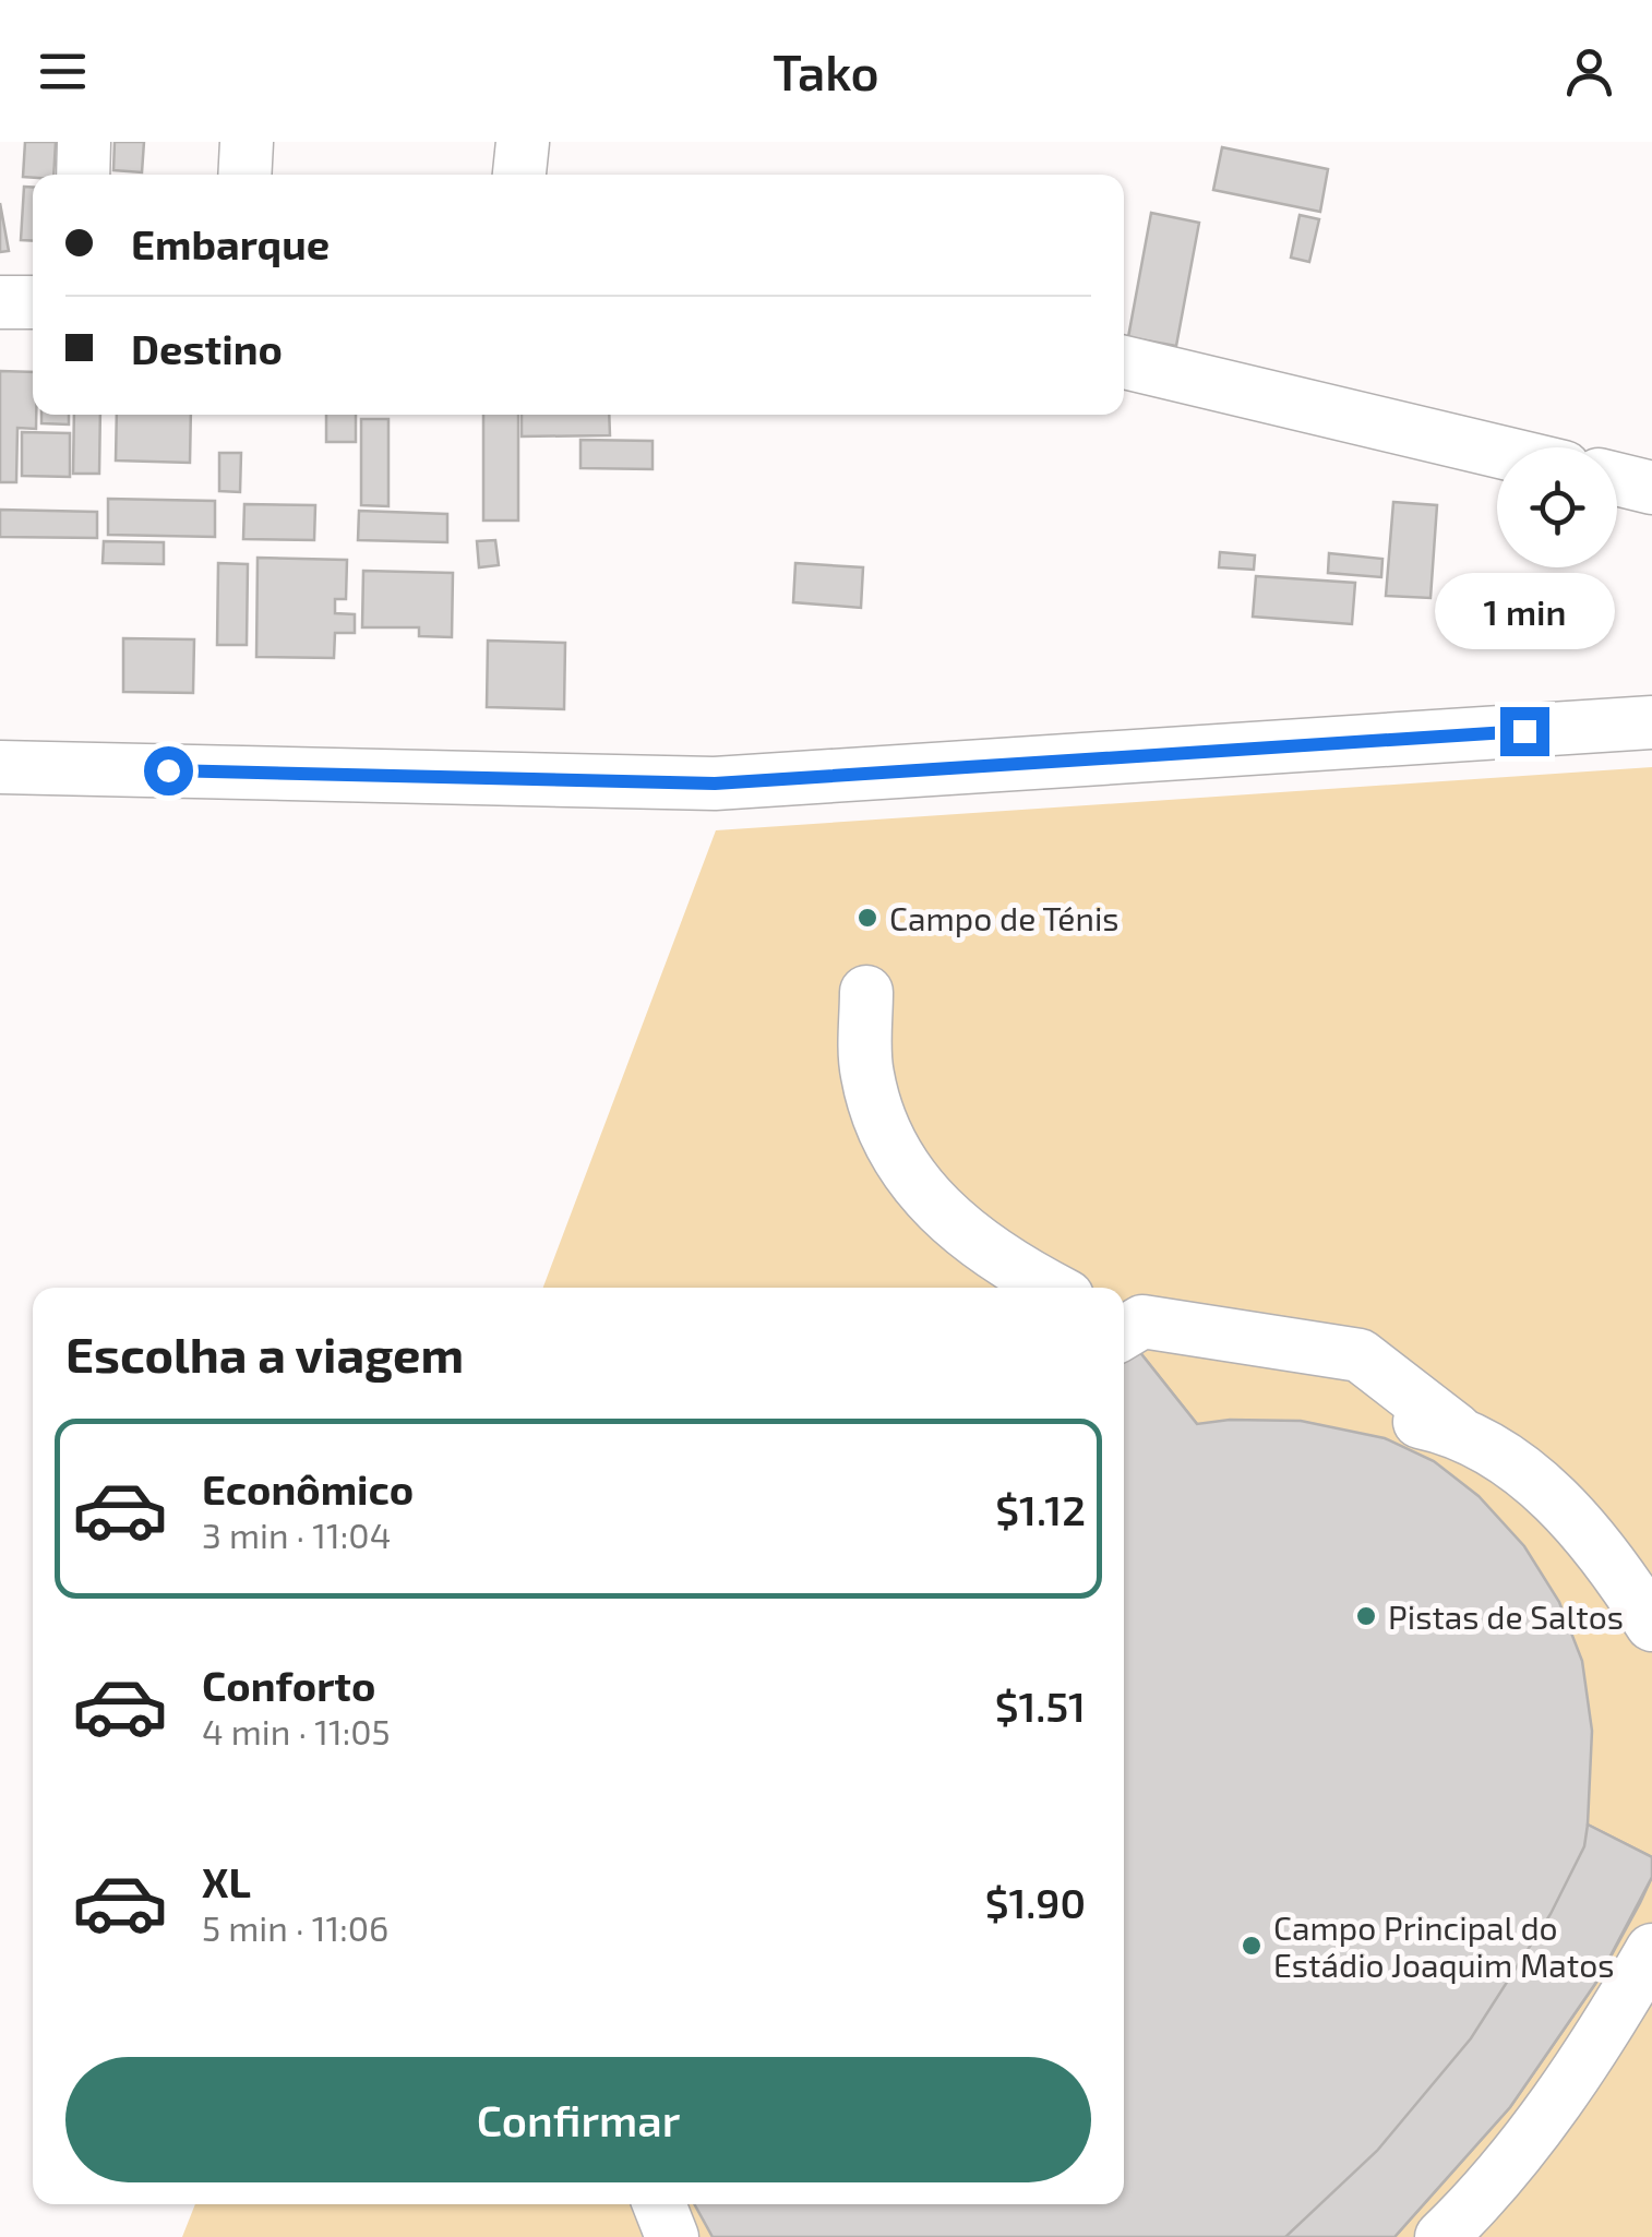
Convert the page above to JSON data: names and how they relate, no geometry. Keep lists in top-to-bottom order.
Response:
{
  "places": ["Campo de Ténis", "Pistas de Saltos", "Campo Principal do Estádio Joaquim Matos"],
  "page": {
    "header": "Tako",
    "banner": ["Embarque", "Destino"],
    "bubble": "1 min",
    "heading": "Escolha a viagem",
    "list": [
      {
        "name": "Econômico",
        "note": "3 min · 11:04",
        "value": "$1.12"
      },
      {
        "name": "Conforto",
        "note": "4 min · 11:05",
        "value": "$1.51"
      },
      {
        "name": "XL",
        "note": "5 min · 11:06",
        "value": "$1.90"
      }
    ],
    "buttons": "Confirmar"
  }
}
